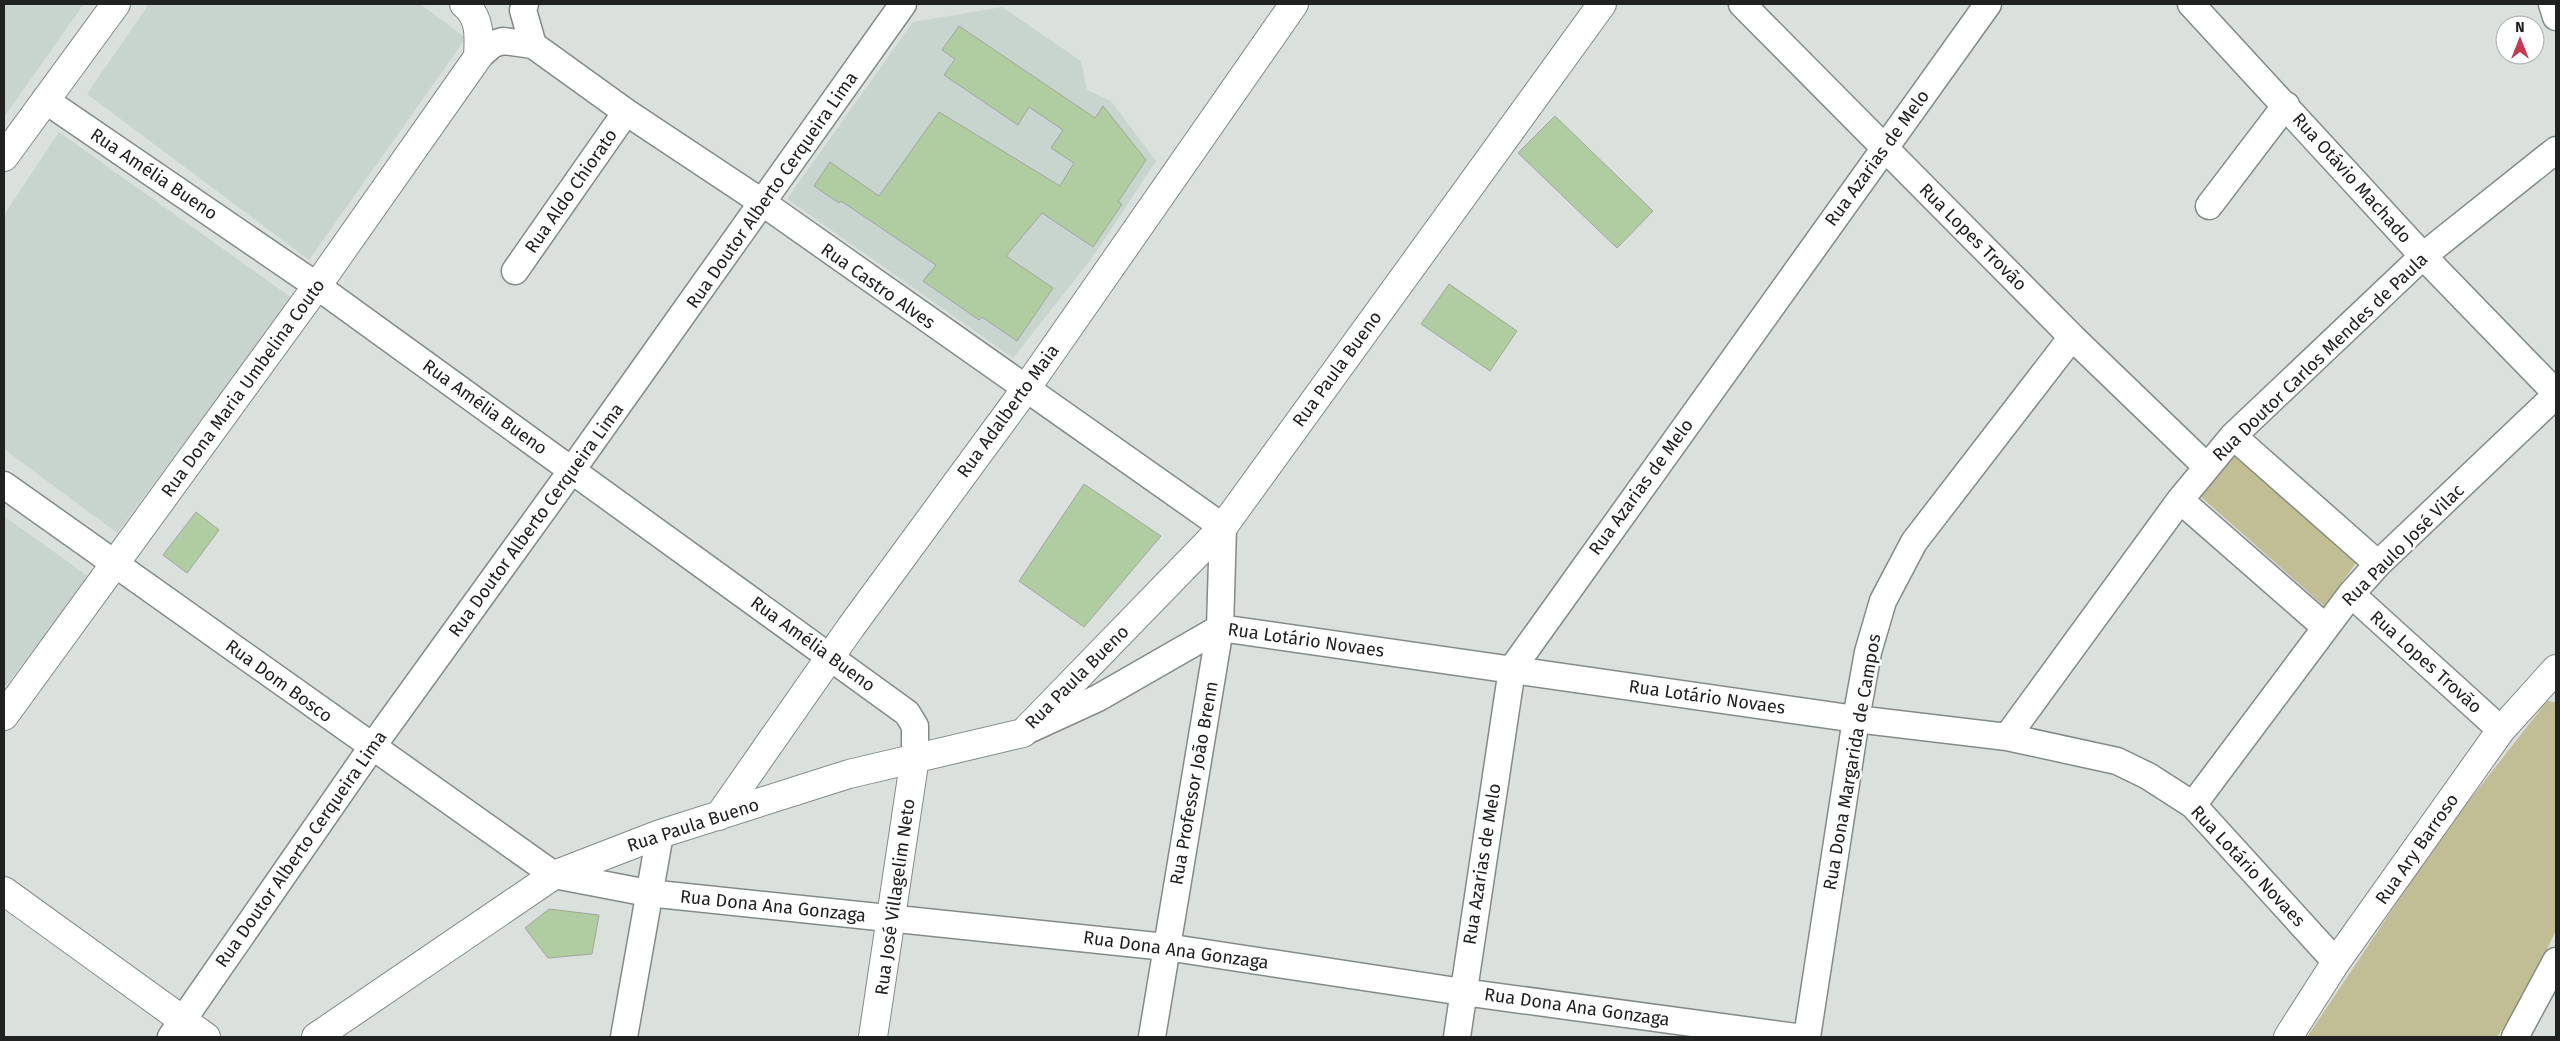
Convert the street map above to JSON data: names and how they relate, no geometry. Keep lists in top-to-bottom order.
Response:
{
  "streets": {
    "main road": [
      "Rua Paula Bueno",
      "Rua Dona Maria Umbelina Couto",
      "Rua Adalberto Maia",
      "Rua Ary Barroso",
      "Rua José Villagelim Neto"
    ],
    "street": [
      "Rua Azarias de Melo",
      "Rua Amélia Bueno",
      "Rua Otávio Machado",
      "Rua Doutor Alberto Cerqueira Lima",
      "Rua Aldo Chiorato",
      "Rua Lopes Trovão",
      "Rua Castro Alves",
      "Rua Doutor Carlos Mendes de Paula",
      "Rua Paulo José Vilac",
      "Rua Lotário Novaes",
      "Rua Dom Bosco",
      "Rua Dona Margarida de Campos",
      "Rua Professor João Brenn",
      "Rua Dona Ana Gonzaga"
    ]
  },
  "crossings": [
    ["Rua Azarias de Melo", "Rua Lopes Trovão"],
    ["Rua Azarias de Melo", "Rua Lotário Novaes"],
    ["Rua Azarias de Melo", "Rua Dona Ana Gonzaga"],
    ["Rua Amélia Bueno", "Rua Doutor Alberto Cerqueira Lima"],
    ["Rua Amélia Bueno", "Rua Paula Bueno"],
    ["Rua Amélia Bueno", "Rua Dona Maria Umbelina Couto"],
    ["Rua Amélia Bueno", "Rua Adalberto Maia"],
    ["Rua Amélia Bueno", "Rua José Villagelim Neto"],
    ["Rua Otávio Machado", "Rua Doutor Carlos Mendes de Paula"],
    ["Rua Otávio Machado", "Rua Paulo José Vilac"],
    ["Rua Doutor Alberto Cerqueira Lima", "Rua Castro Alves"],
    ["Rua Doutor Alberto Cerqueira Lima", "Rua Dom Bosco"],
    ["Rua Aldo Chiorato", "Rua Castro Alves"],
    ["Rua Lopes Trovão", "Rua Doutor Carlos Mendes de Paula"],
    ["Rua Lopes Trovão", "Rua Paulo José Vilac"],
    ["Rua Lopes Trovão", "Rua Dona Margarida de Campos"],
    ["Rua Lopes Trovão", "Rua Ary Barroso"],
    ["Rua Castro Alves", "Rua Paula Bueno"],
    ["Rua Castro Alves", "Rua Dona Maria Umbelina Couto"],
    ["Rua Castro Alves", "Rua Adalberto Maia"],
    ["Rua Castro Alves", "Rua Professor João Brenn"],
    ["Rua Doutor Carlos Mendes de Paula", "Rua Lotário Novaes"],
    ["Rua Paula Bueno", "Rua Adalberto Maia"],
    ["Rua Paula Bueno", "Rua Lotário Novaes"],
    ["Rua Paula Bueno", "Rua Dom Bosco"],
    ["Rua Paula Bueno", "Rua Professor João Brenn"],
    ["Rua Paula Bueno", "Rua José Villagelim Neto"],
    ["Rua Paula Bueno", "Rua Dona Ana Gonzaga"],
    ["Rua Dona Maria Umbelina Couto", "Rua Dom Bosco"],
    ["Rua Paulo José Vilac", "Rua Lotário Novaes"],
    ["Rua Lotário Novaes", "Rua Dona Margarida de Campos"],
    ["Rua Lotário Novaes", "Rua Professor João Brenn"],
    ["Rua Lotário Novaes", "Rua Ary Barroso"],
    ["Rua Dom Bosco", "Rua Dona Ana Gonzaga"],
    ["Rua Professor João Brenn", "Rua Dona Ana Gonzaga"],
    ["Rua José Villagelim Neto", "Rua Dona Ana Gonzaga"]
  ],
  "north": "top"
}
